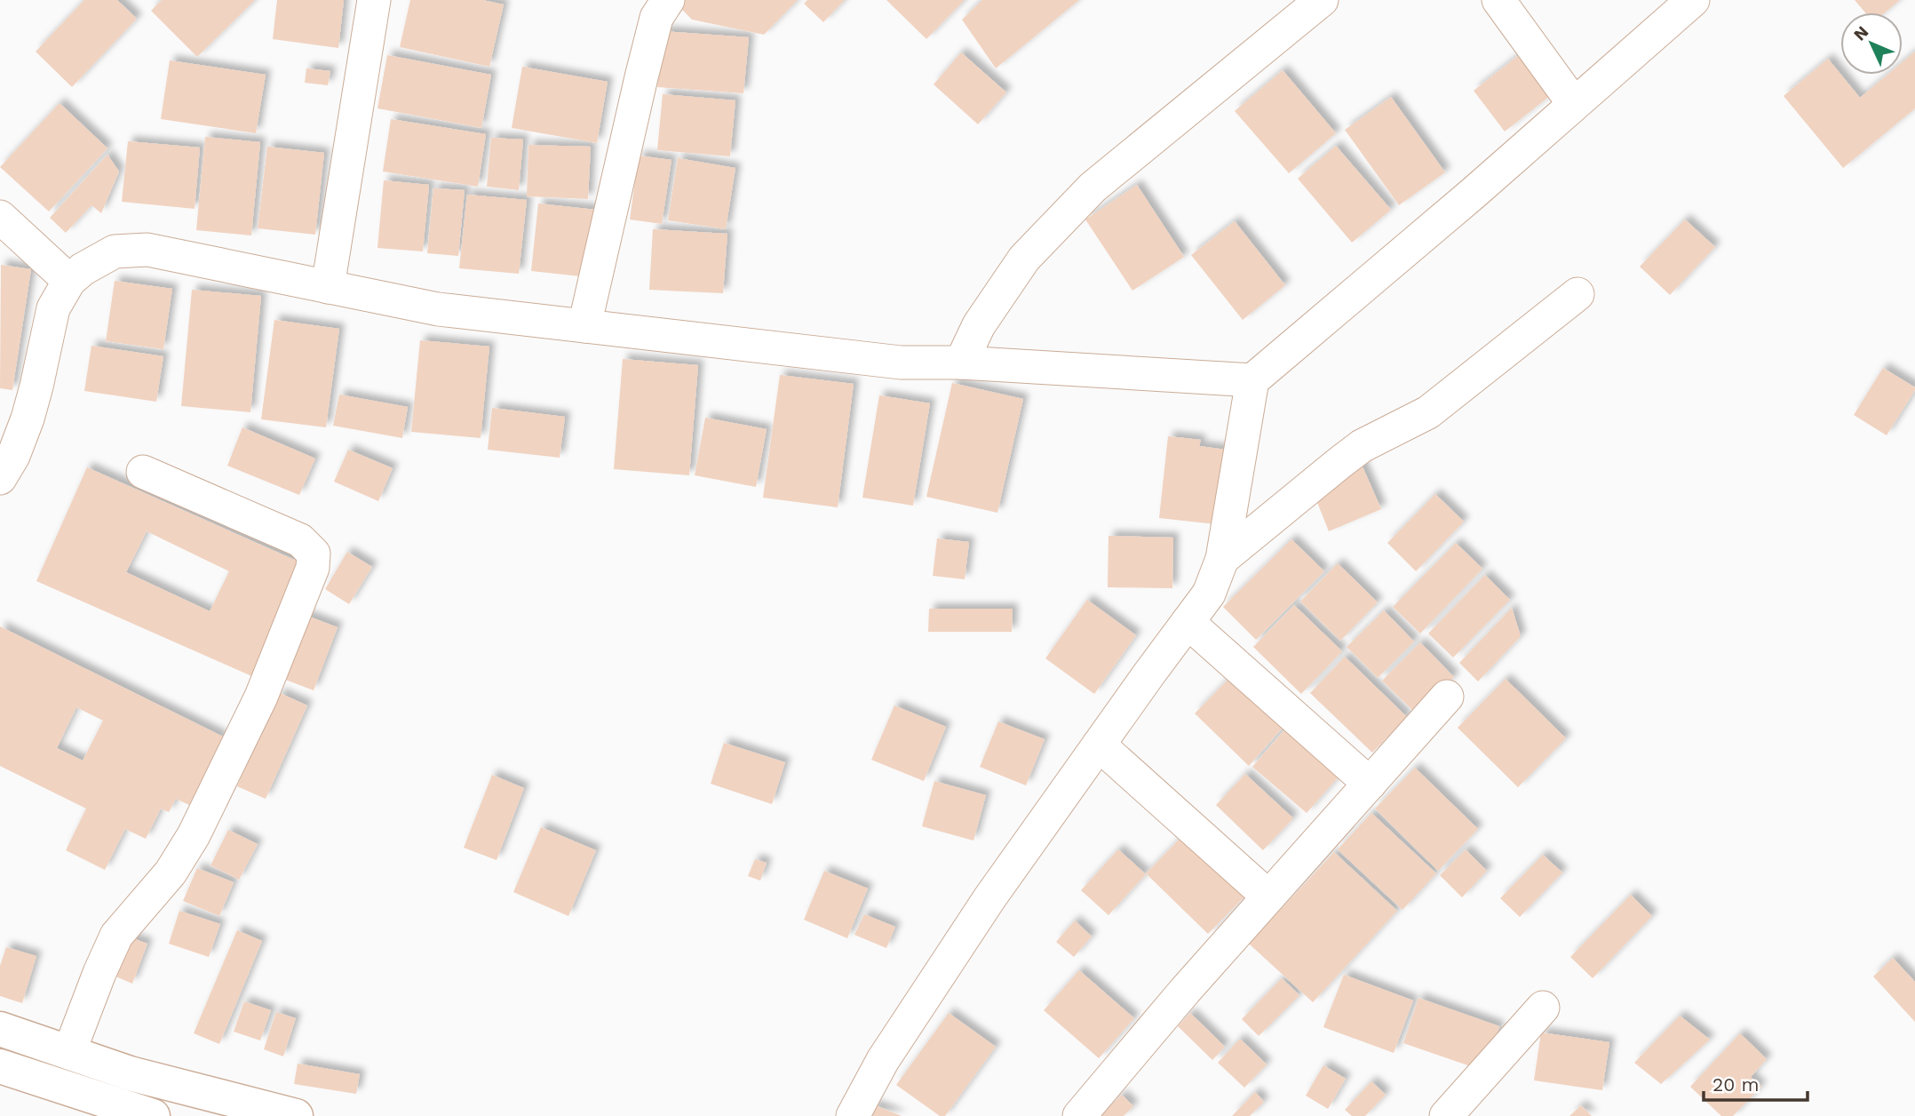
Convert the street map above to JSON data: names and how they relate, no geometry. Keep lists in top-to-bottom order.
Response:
{
  "scale_bar": "20 m",
  "north": "top left"
}
